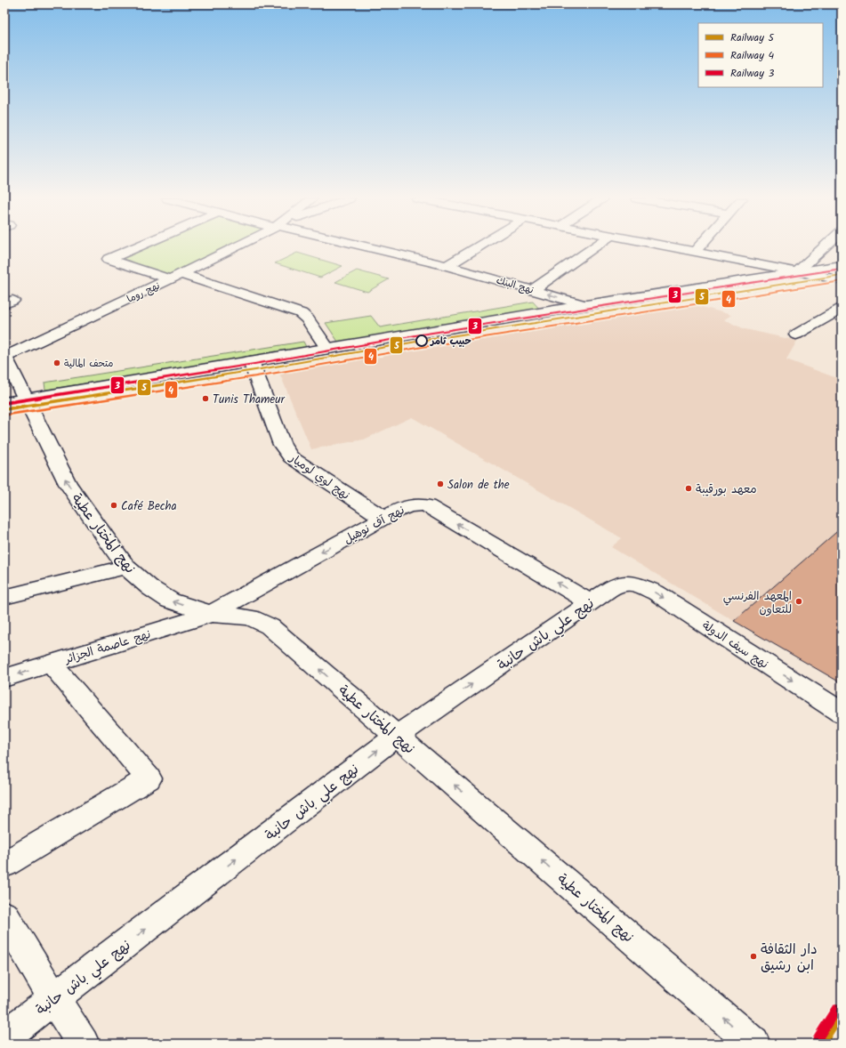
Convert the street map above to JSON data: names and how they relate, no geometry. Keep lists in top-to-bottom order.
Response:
{
  "streets": {
    "street": [
      "نهج البنك",
      "نهج روما",
      "نهج لوي لوميار",
      "نهج آف نوهيل",
      "نهج المختار عطية",
      "نهج علي باش حانبة",
      "نهج سيف الدولة",
      "نهج عاصمة الجزائر"
    ]
  },
  "crossings": [
    ["نهج روما", "نهج المختار عطية"],
    ["نهج لوي لوميار", "نهج آف نوهيل"],
    ["نهج آف نوهيل", "نهج المختار عطية"],
    ["نهج آف نوهيل", "نهج علي باش حانبة"],
    ["نهج آف نوهيل", "نهج عاصمة الجزائر"],
    ["نهج المختار عطية", "نهج علي باش حانبة"],
    ["نهج المختار عطية", "نهج عاصمة الجزائر"],
    ["نهج علي باش حانبة", "نهج سيف الدولة"]
  ],
  "one_way": [
    "نهج آف نوهيل",
    "نهج المختار عطية",
    "نهج علي باش حانبة",
    "نهج سيف الدولة"
  ],
  "places": [
    "حبيب ثامر",
    "متحف المالية",
    "Tunis Thameur",
    "Salon de the",
    "معهد بورقيبة",
    "Café Becha",
    "المعهد الفرنسي للتعاون",
    "دار الثقافة ابن رشيق"
  ],
  "lines": ["rail line 3", "rail line 5", "rail line 4"],
  "legend": ["Railway 5", "Railway 4", "Railway 3"]
}
